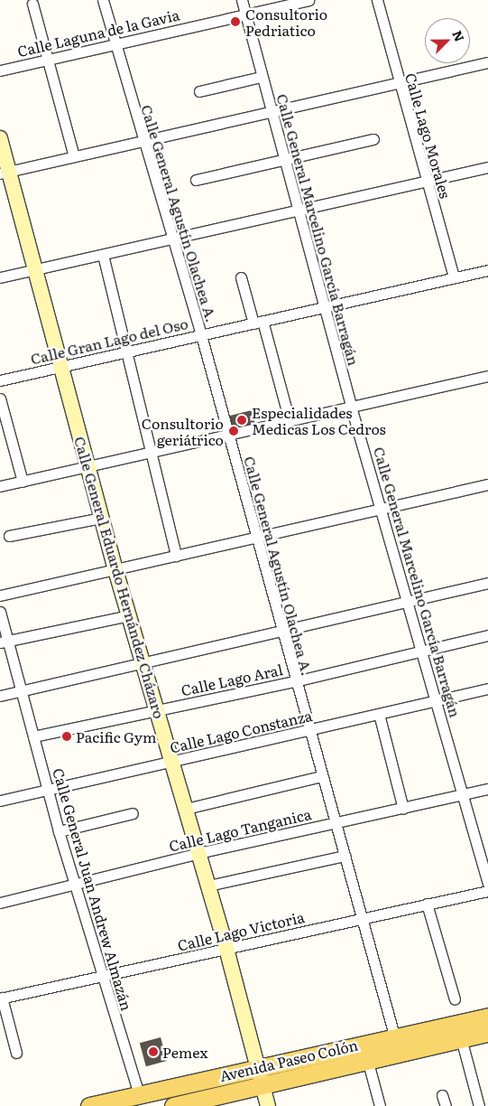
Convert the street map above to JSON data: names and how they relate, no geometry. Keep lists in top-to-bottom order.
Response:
{
  "streets": {
    "main road": ["Calle General Eduardo Hernández Cházaro", "Avenida Paseo Colón"],
    "street": [
      "Calle Laguna de la Gavia",
      "Calle Lago Morales",
      "Calle General Agustín Olachea A.",
      "Calle General Marcelino García Barragán",
      "Calle Gran Lago del Oso",
      "Calle Lago Aral",
      "Calle Lago Constanza",
      "Calle Lago Tanganica",
      "Calle General Juan Andrew Almazán",
      "Calle Lago Victoria"
    ]
  },
  "crossings": [
    ["Calle Laguna de la Gavia", "Calle General Agustín Olachea A."],
    ["Calle Laguna de la Gavia", "Calle General Marcelino García Barragán"],
    ["Calle Lago Morales", "Calle Gran Lago del Oso"],
    ["Calle General Agustín Olachea A.", "Calle Gran Lago del Oso"],
    ["Calle General Agustín Olachea A.", "Calle Lago Aral"],
    ["Calle General Agustín Olachea A.", "Calle Lago Constanza"],
    ["Calle General Agustín Olachea A.", "Calle Lago Tanganica"],
    ["Calle General Agustín Olachea A.", "Calle Lago Victoria"],
    ["Calle General Agustín Olachea A.", "Avenida Paseo Colón"],
    ["Calle General Marcelino García Barragán", "Calle Gran Lago del Oso"],
    ["Calle General Marcelino García Barragán", "Calle Lago Aral"],
    ["Calle General Marcelino García Barragán", "Calle Lago Constanza"],
    ["Calle General Marcelino García Barragán", "Calle Lago Tanganica"],
    ["Calle Gran Lago del Oso", "Calle General Eduardo Hernández Cházaro"],
    ["Calle General Eduardo Hernández Cházaro", "Calle Lago Aral"],
    ["Calle General Eduardo Hernández Cházaro", "Calle Lago Constanza"],
    ["Calle General Eduardo Hernández Cházaro", "Calle Lago Tanganica"],
    ["Calle General Eduardo Hernández Cházaro", "Calle Lago Victoria"],
    ["Calle General Eduardo Hernández Cházaro", "Avenida Paseo Colón"],
    ["Calle Lago Aral", "Calle General Juan Andrew Almazán"],
    ["Calle Lago Constanza", "Calle General Juan Andrew Almazán"],
    ["Calle Lago Tanganica", "Calle General Juan Andrew Almazán"],
    ["Calle General Juan Andrew Almazán", "Calle Lago Victoria"],
    ["Calle General Juan Andrew Almazán", "Avenida Paseo Colón"]
  ],
  "places": [
    "Consultorio Pedriatico",
    "Especialidades Medicas Los Cedros",
    "Consultorio geriátrico",
    "Pacific Gym",
    "Pemex"
  ],
  "north": "top right"
}
